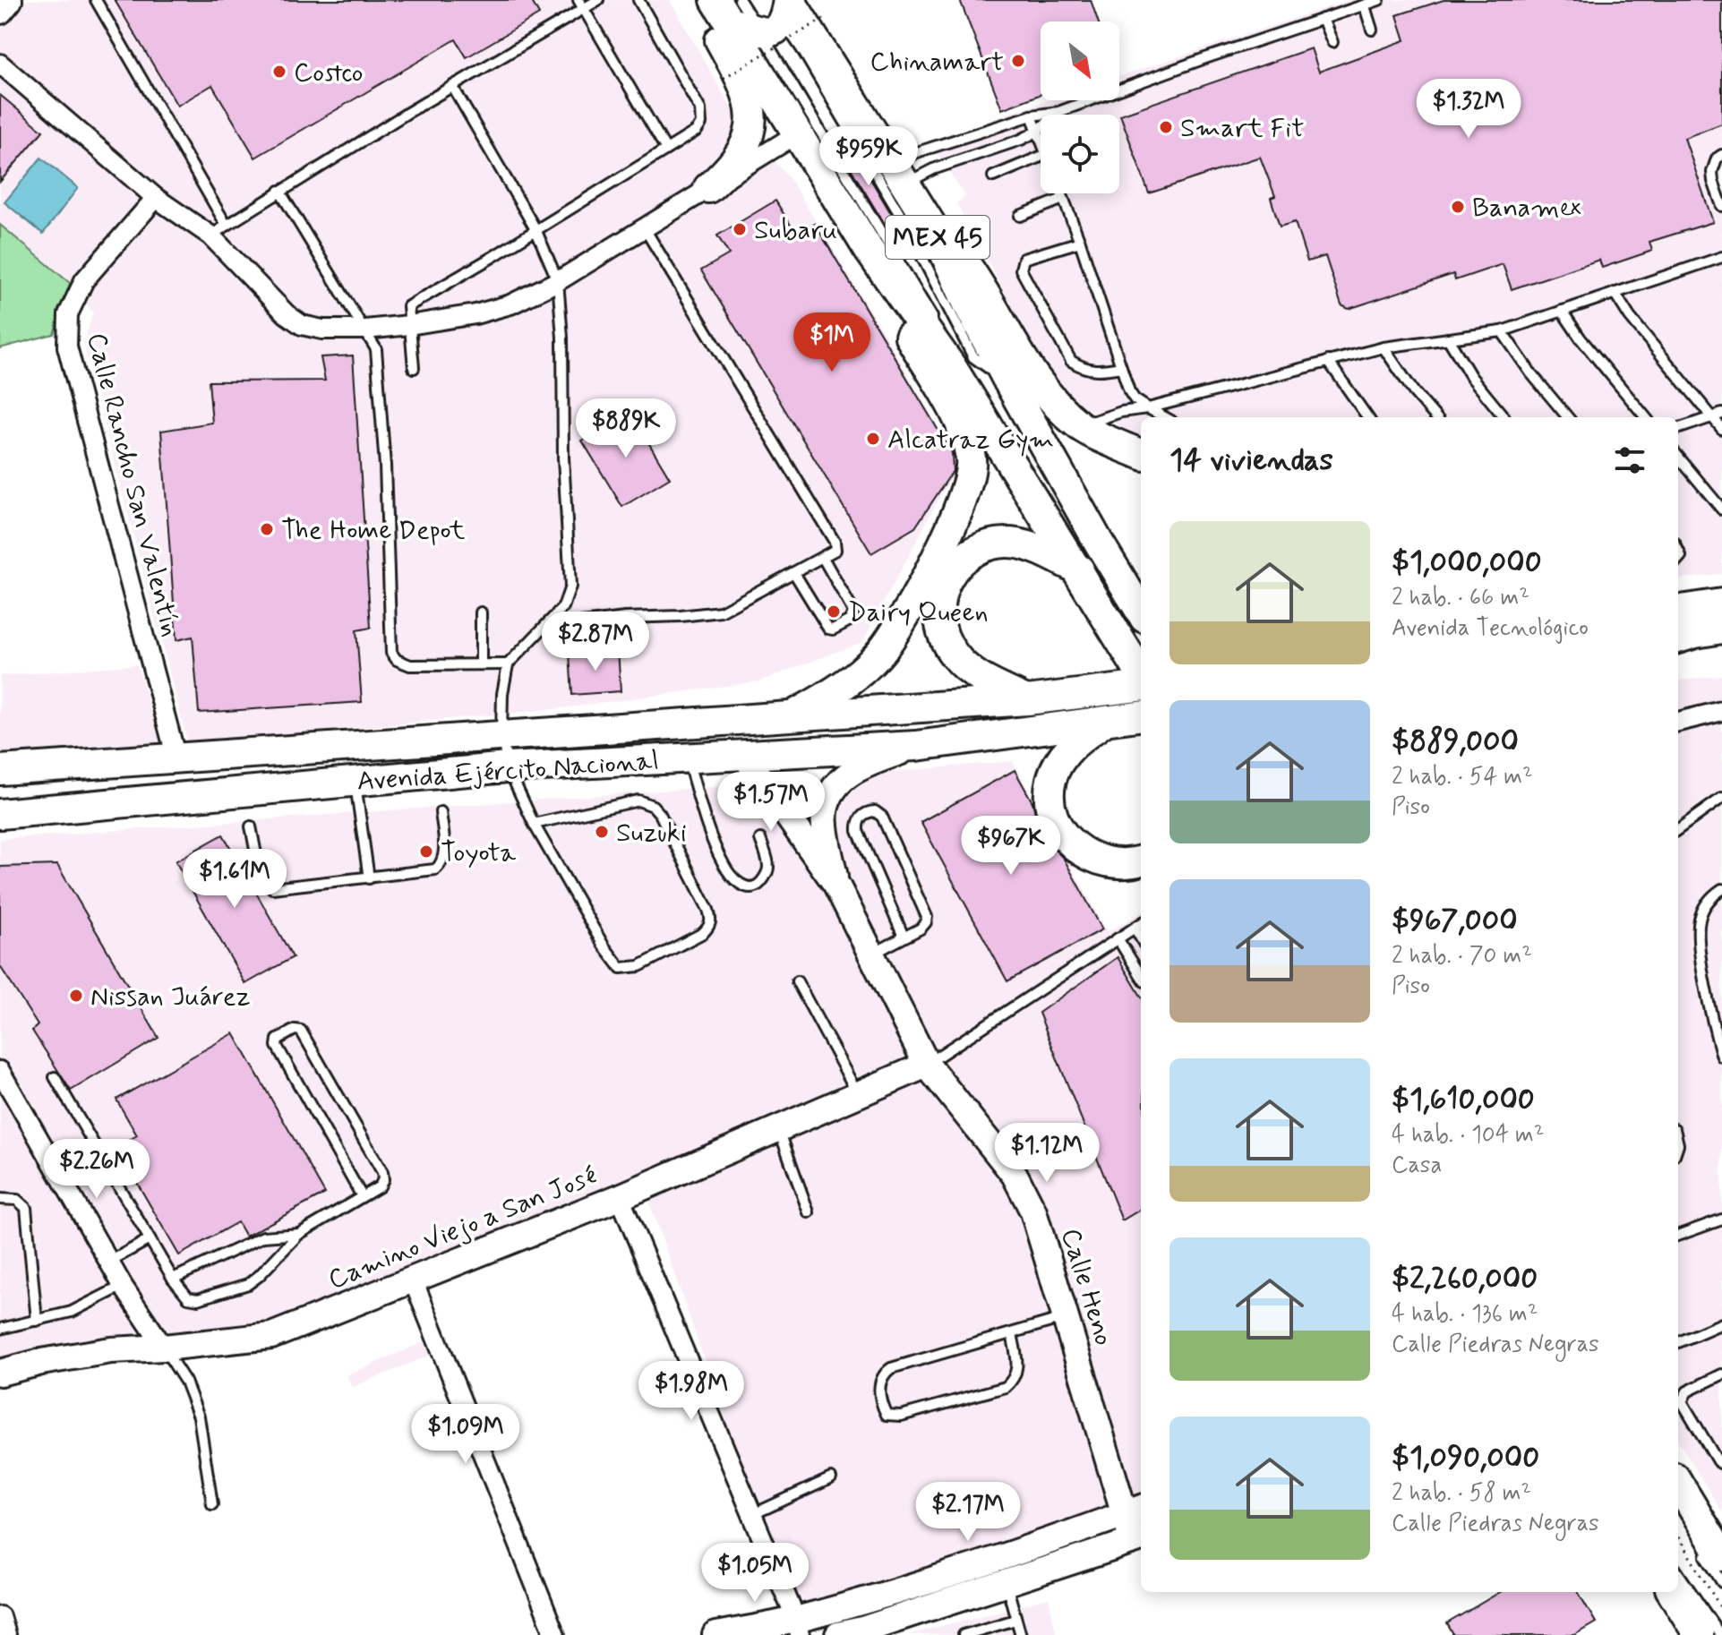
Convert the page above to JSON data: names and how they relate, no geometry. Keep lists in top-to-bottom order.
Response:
{
  "streets": {
    "main road": ["MEX 45", "Avenida Ejército Nacional"],
    "street": ["Calle Rancho San Valentín", "Camino Viejo a San José", "Calle Heno"]
  },
  "crossings": [
    ["Calle Rancho San Valentín", "Avenida Ejército Nacional"],
    ["Avenida Ejército Nacional", "Calle Heno"],
    ["Camino Viejo a San José", "Calle Heno"]
  ],
  "places": [
    "Chinamart",
    "Costco",
    "Smart Fit",
    "Banamex",
    "Subaru",
    "Alcatraz Gym",
    "The Home Depot",
    "Dairy Queen",
    "Suzuki",
    "Toyota",
    "Nissan Juárez"
  ],
  "north": "bottom right",
  "page": {
    "price": [
      "$1.32M",
      "$959K",
      "$1M",
      "$889K",
      "$2.87M",
      "$1.57M",
      "$967K",
      "$1.61M",
      "$1.12M",
      "$2.26M",
      "$1.98M",
      "$1.09M",
      "$2.17M",
      "$1.05M"
    ],
    "heading": "14 viviendas",
    "list": [
      {
        "name": "$1,000,000",
        "note": "2 hab. · 66 m² · Avenida Tecnológico"
      },
      {
        "name": "$889,000",
        "note": "2 hab. · 54 m² · Piso"
      },
      {
        "name": "$967,000",
        "note": "2 hab. · 70 m² · Piso"
      },
      {
        "name": "$1,610,000",
        "note": "4 hab. · 104 m² · Casa"
      },
      {
        "name": "$2,260,000",
        "note": "4 hab. · 136 m² · Calle Piedras Negras"
      },
      {
        "name": "$1,090,000",
        "note": "2 hab. · 58 m² · Calle Piedras Negras"
      }
    ]
  }
}
